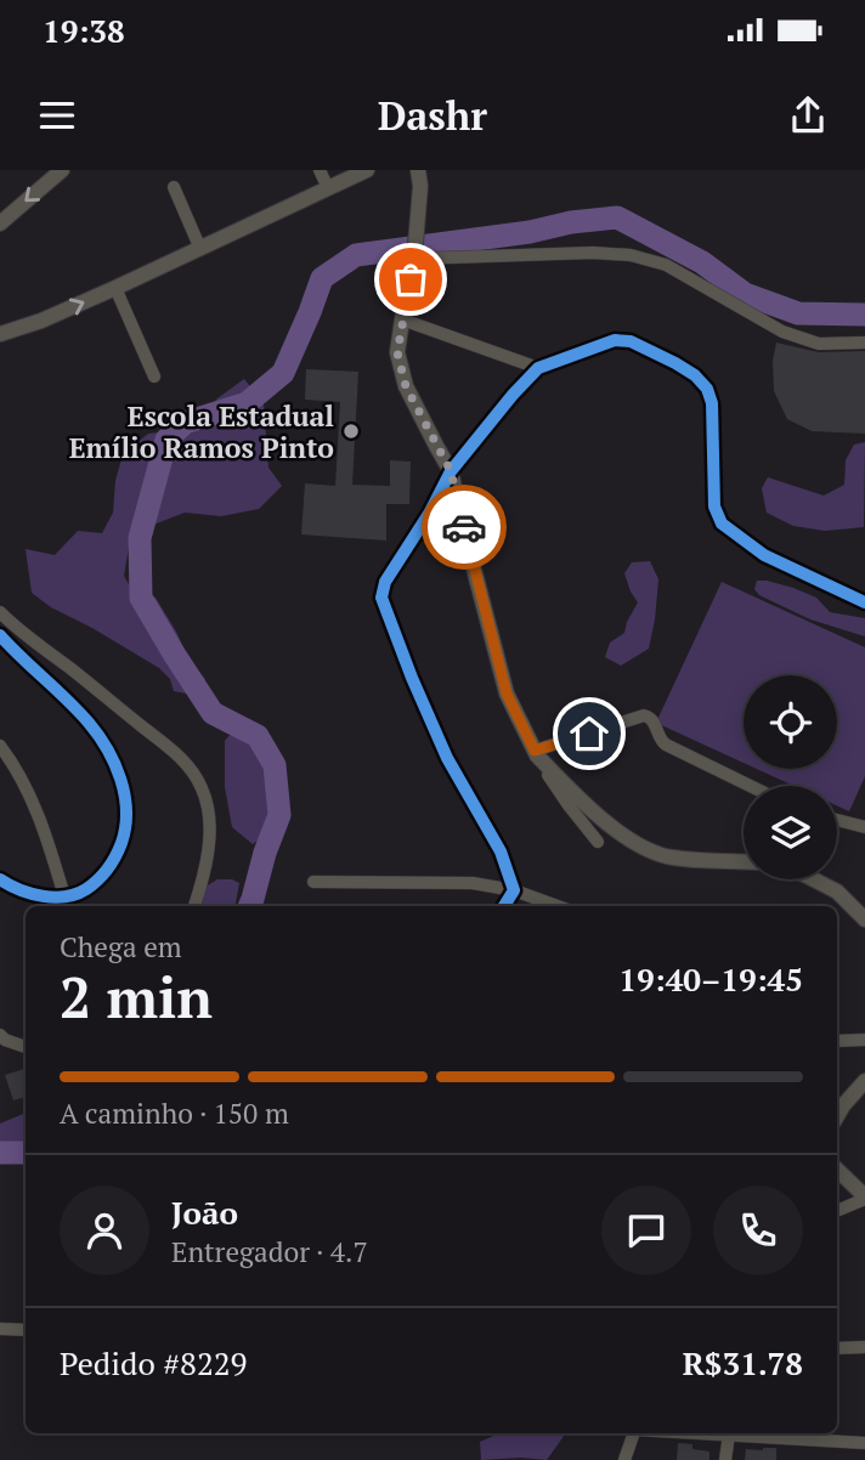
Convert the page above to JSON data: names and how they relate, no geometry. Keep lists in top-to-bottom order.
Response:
{
  "places": ["Escola Estadual Emílio Ramos Pinto"],
  "page": {
    "status": "19:38",
    "header": "Dashr",
    "heading": ["2 min", "Chega em", "19:40–19:45"],
    "panel": [
      "João",
      "Entregador · 4.7",
      "Pedido #8229",
      "R$31.78"
    ],
    "bar": "A caminho · 150 m"
  }
}
